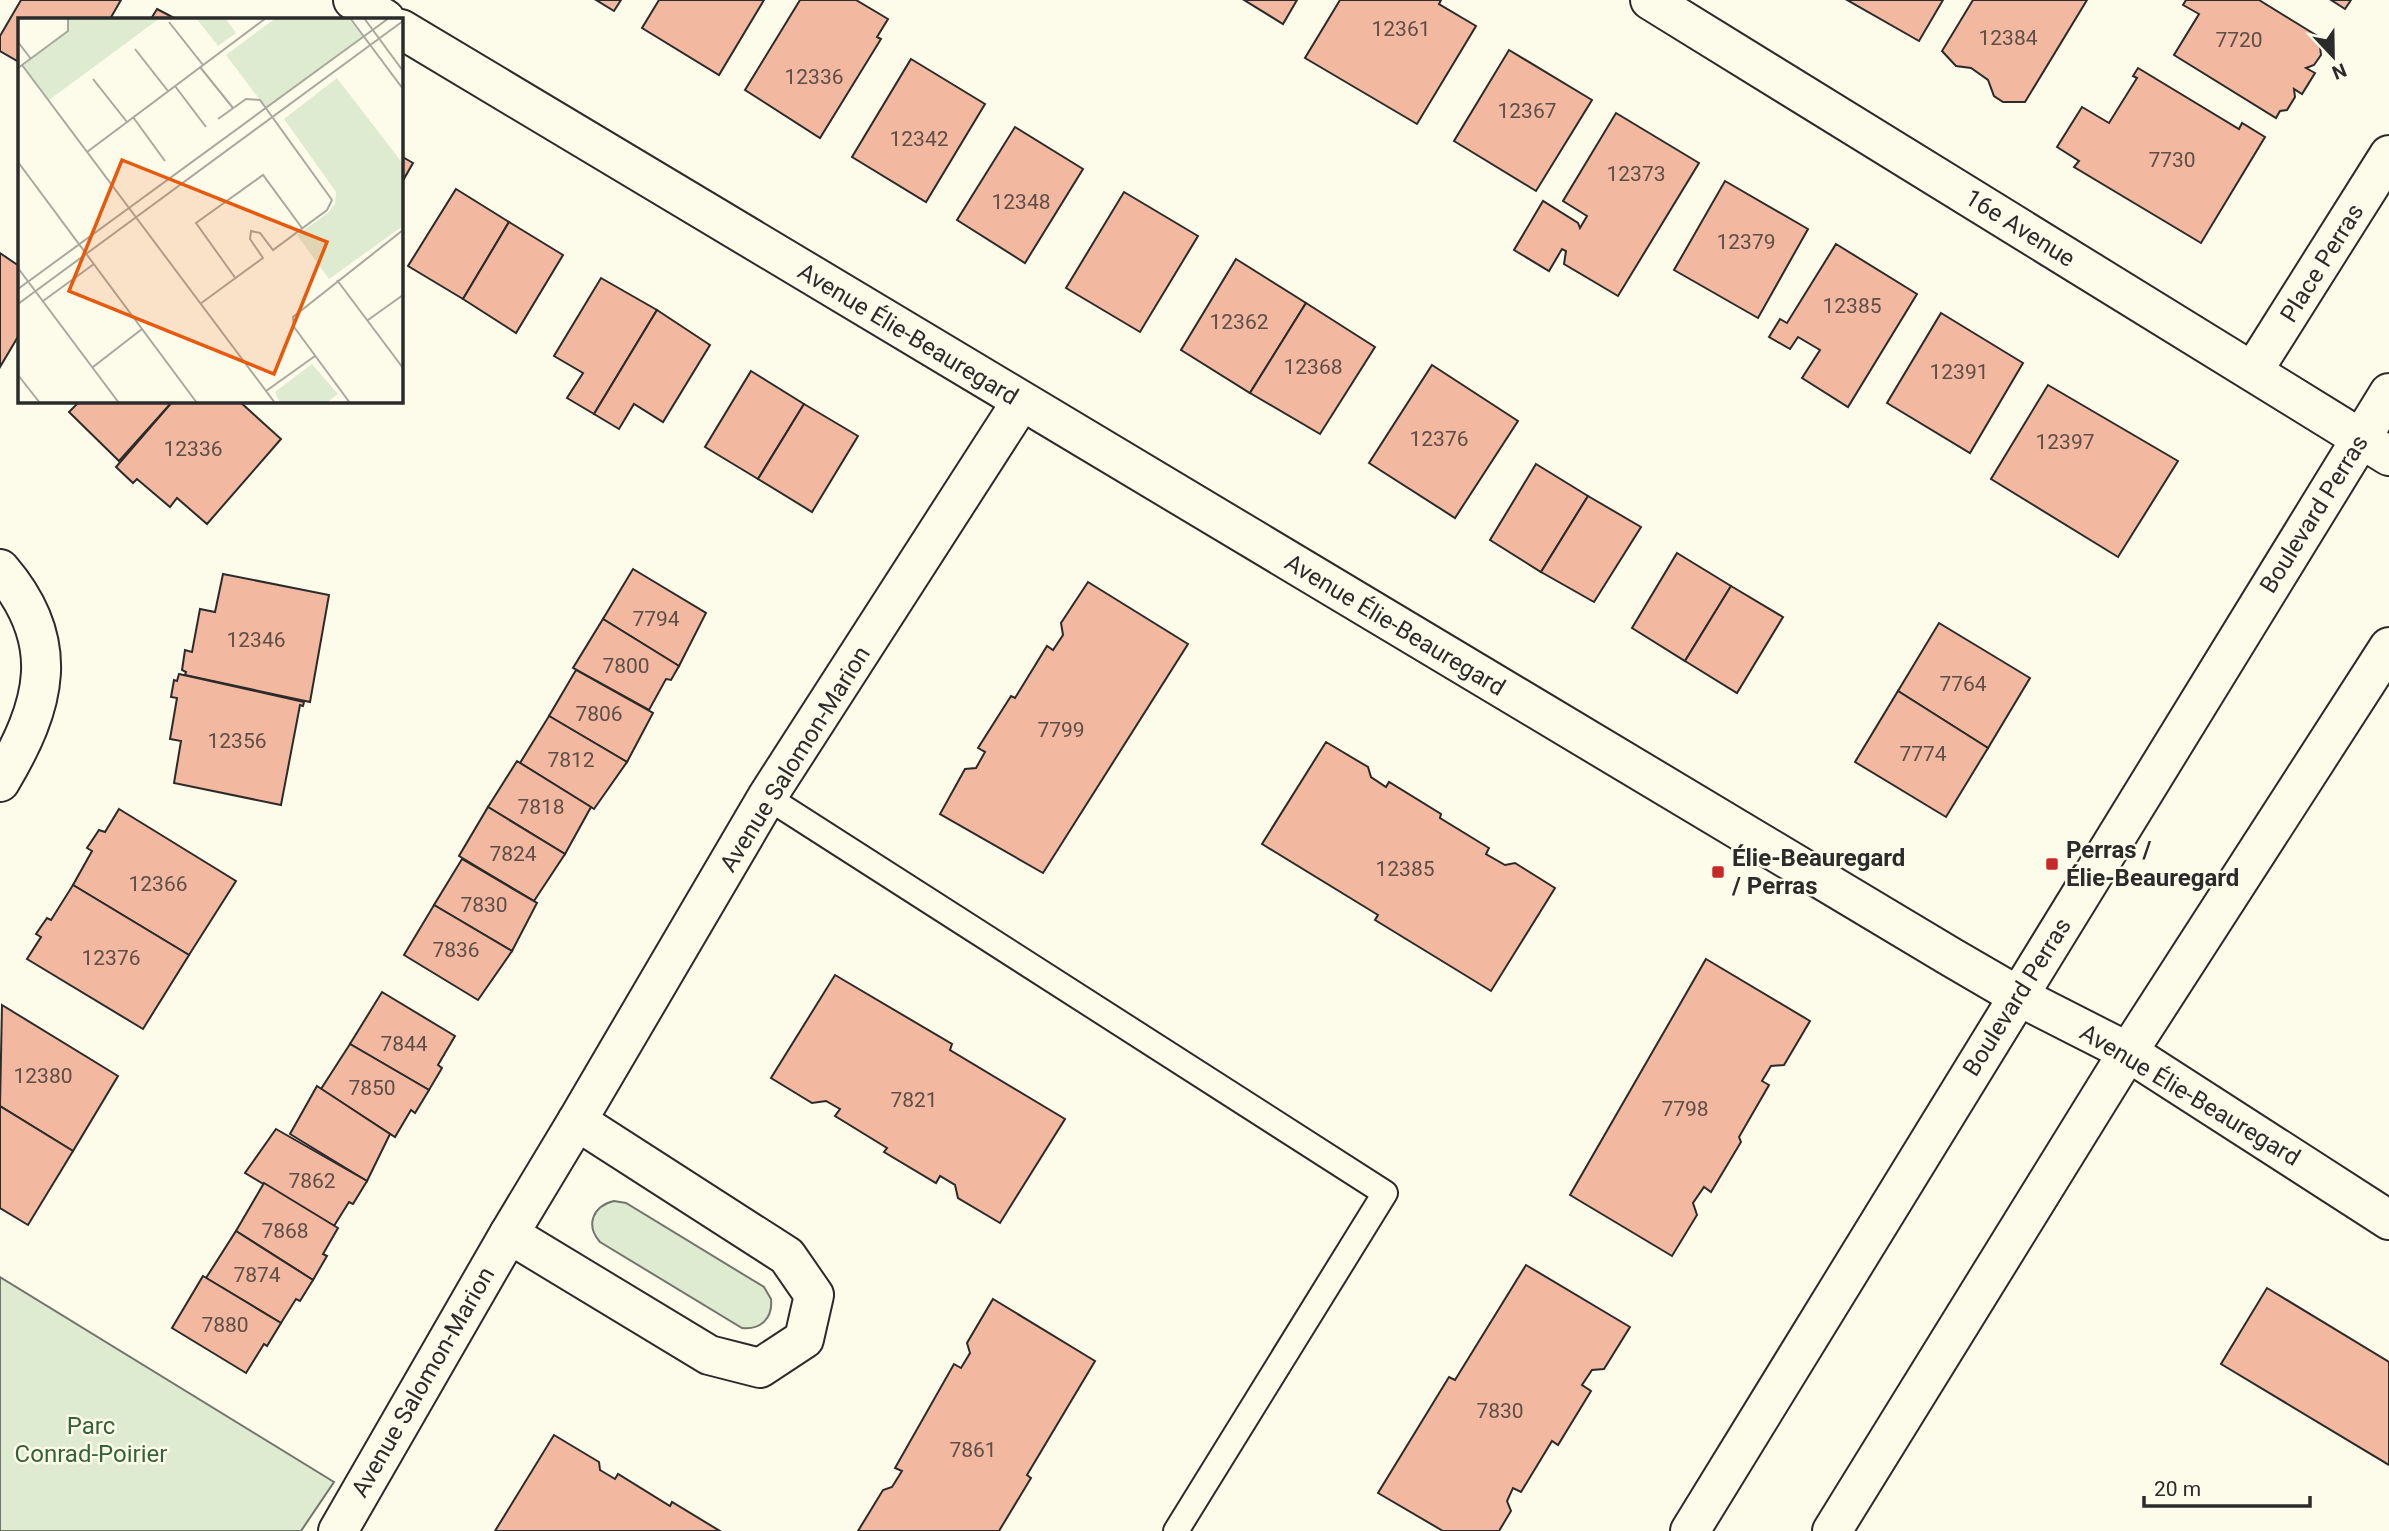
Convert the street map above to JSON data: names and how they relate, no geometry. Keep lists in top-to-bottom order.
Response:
{
  "streets": {
    "street": [
      "16e Avenue",
      "Place Perras",
      "Avenue Élie-Beauregard",
      "Boulevard Perras",
      "Avenue Salomon-Marion"
    ]
  },
  "crossings": [
    ["16e Avenue", "Place Perras"],
    ["16e Avenue", "Boulevard Perras"],
    ["Avenue Élie-Beauregard", "Boulevard Perras"],
    ["Avenue Élie-Beauregard", "Avenue Salomon-Marion"]
  ],
  "parks": ["Parc Conrad-Poirier"],
  "places": {
    "transit": ["Perras / Élie-Beauregard", "Élie-Beauregard / Perras"]
  },
  "house_numbers": [
    "12361",
    "12384",
    "7720",
    "12336",
    "12367",
    "12342",
    "7730",
    "12373",
    "12348",
    "12379",
    "12385",
    "12362",
    "12368",
    "12391",
    "12376",
    "12397",
    "12336",
    "7794",
    "12346",
    "7800",
    "7764",
    "7806",
    "7799",
    "12356",
    "7774",
    "7812",
    "7818",
    "7824",
    "12385",
    "12366",
    "7830",
    "7836",
    "12376",
    "7844",
    "12380",
    "7850",
    "7821",
    "7798",
    "7862",
    "7868",
    "7874",
    "7880",
    "7830",
    "7861"
  ],
  "scale_bar": "20 m",
  "north": "bottom"
}
